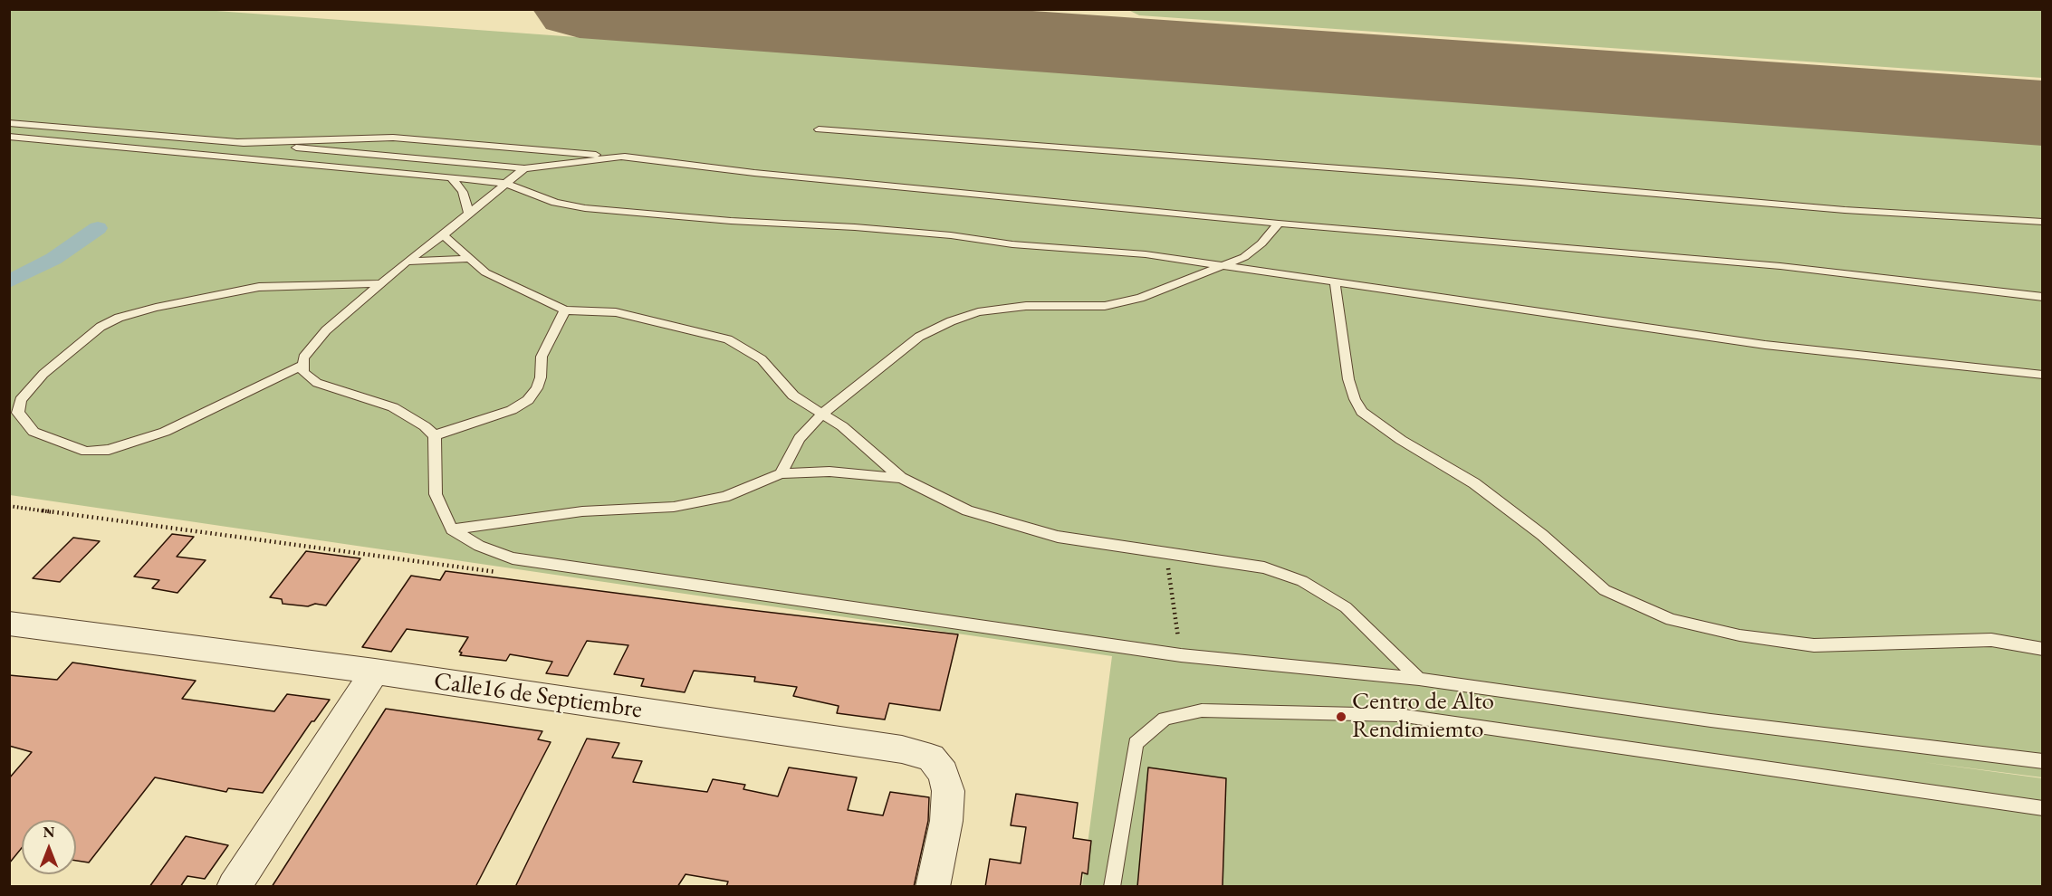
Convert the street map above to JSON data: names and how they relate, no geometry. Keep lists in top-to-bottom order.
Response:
{
  "streets": {
    "street": ["Calle16 de Septiembre"]
  },
  "places": ["Centro de Alto Rendimiemto"],
  "north": "top"
}
